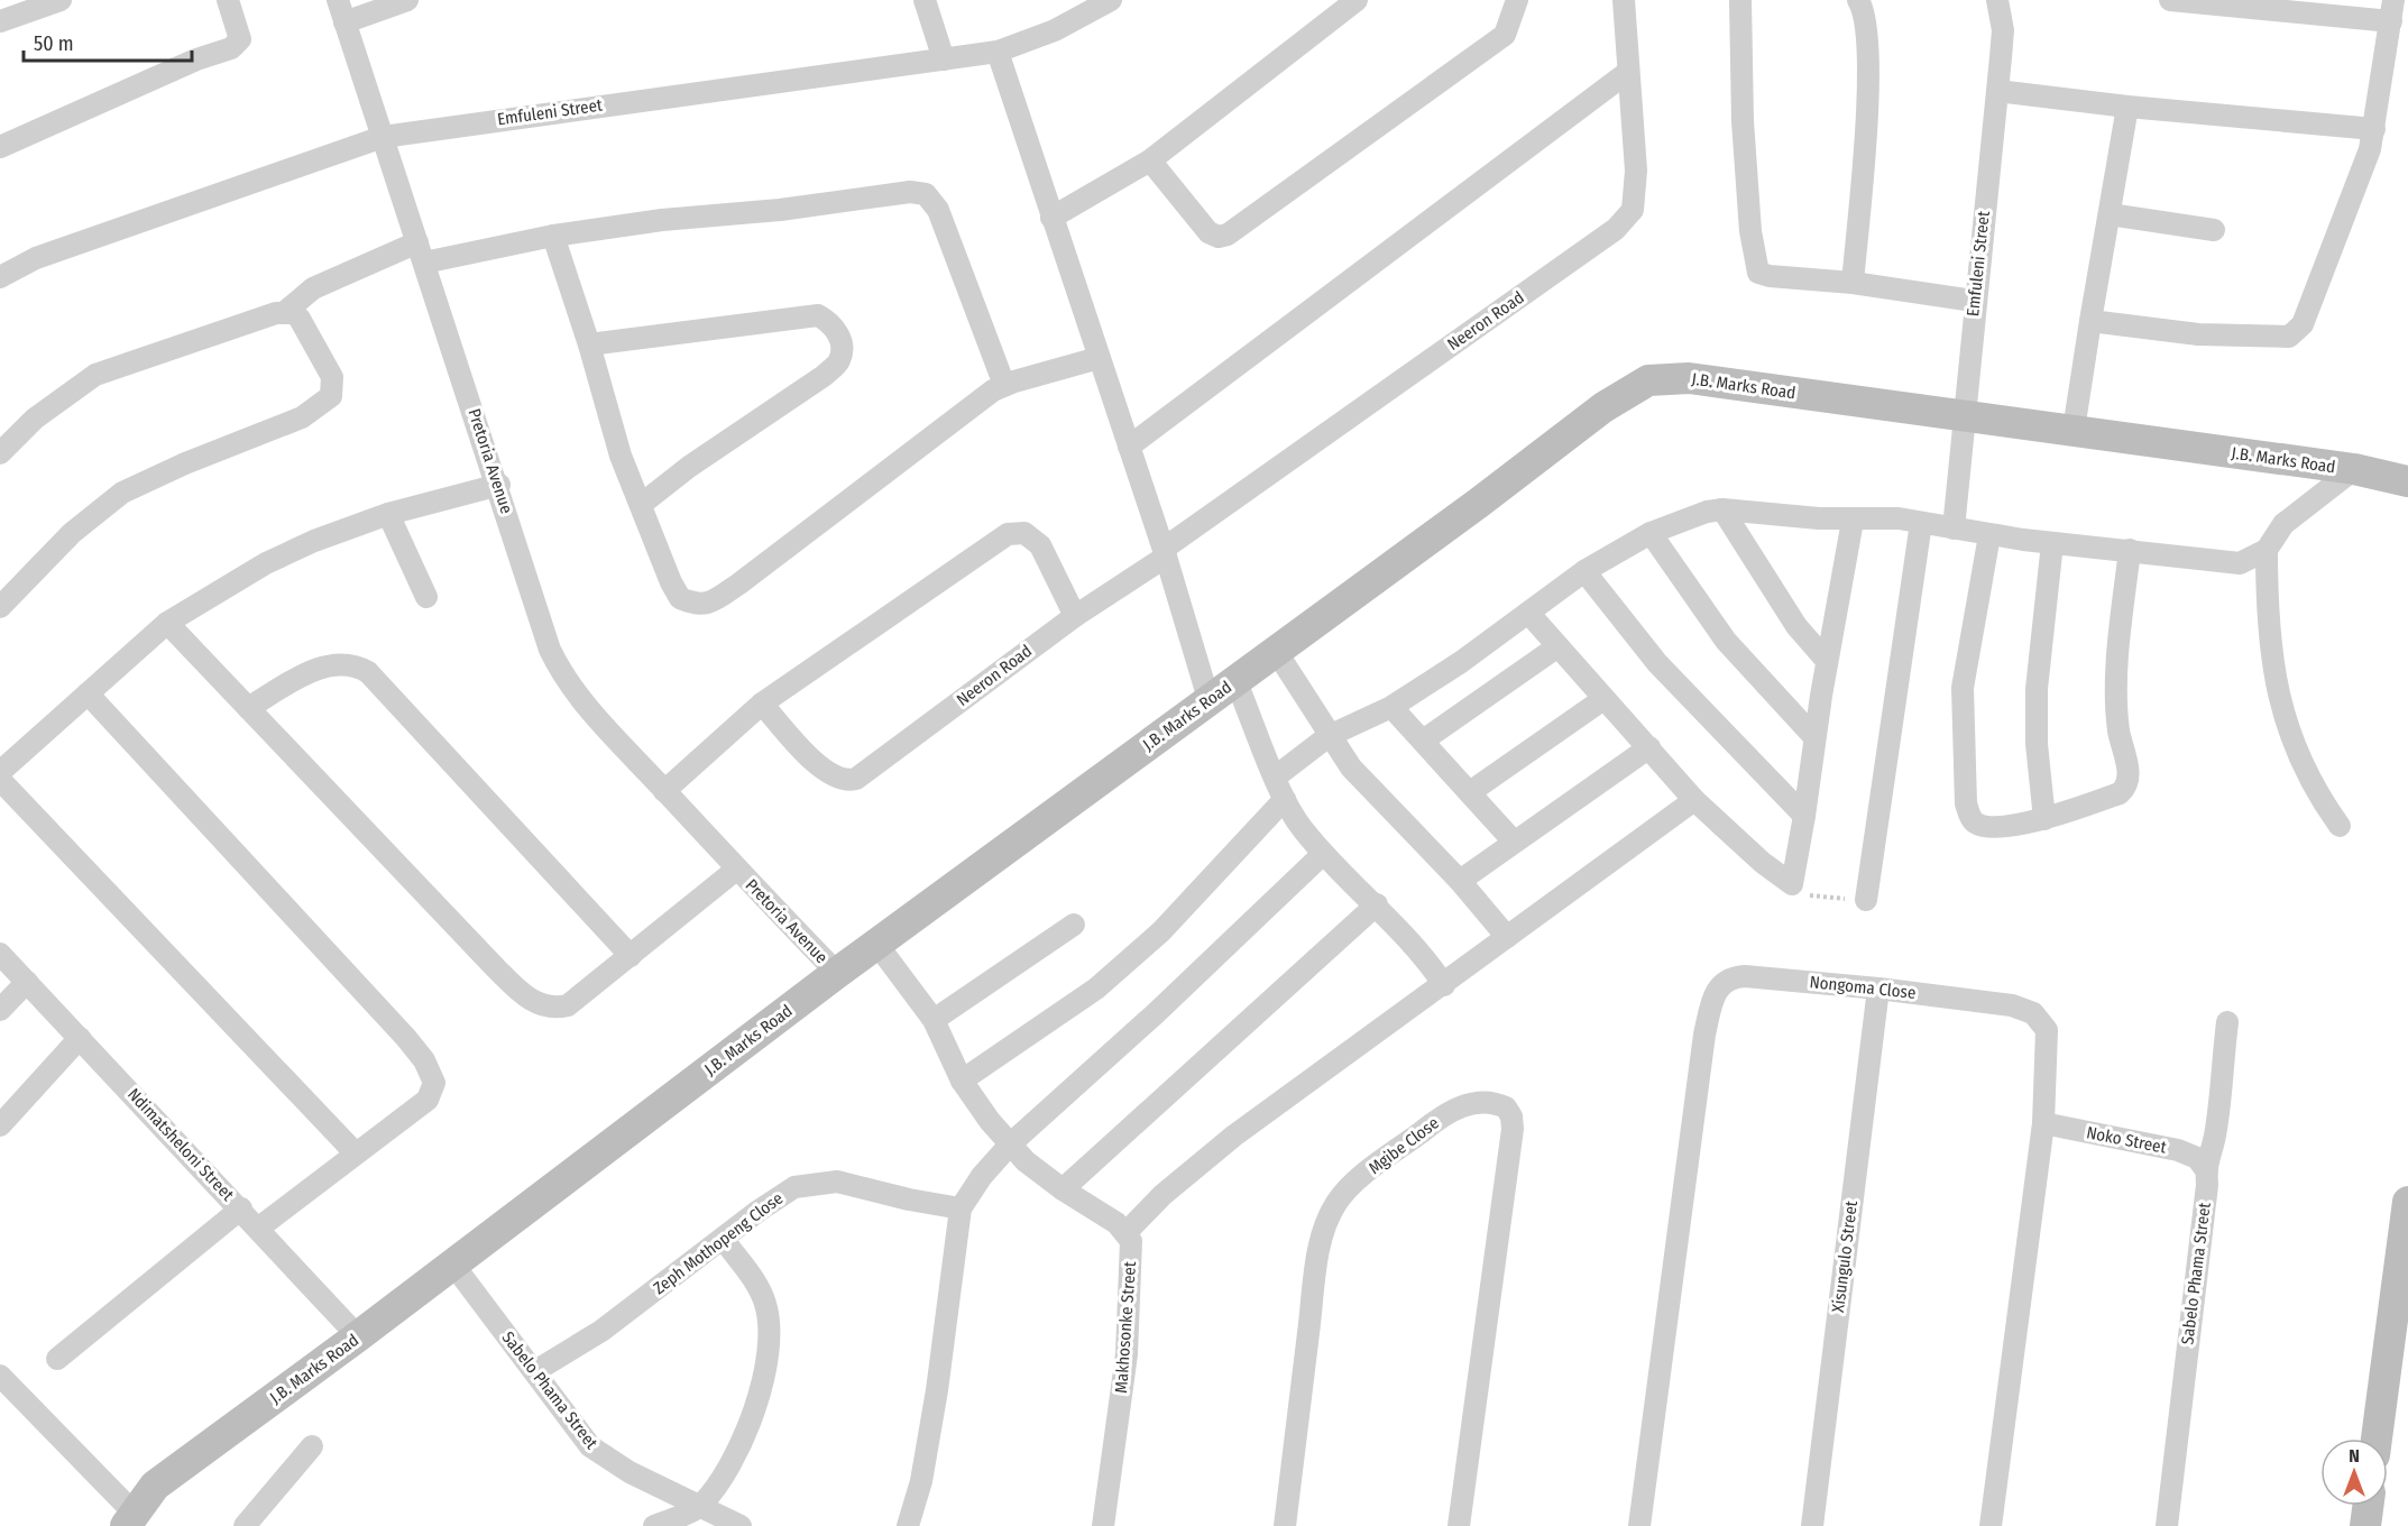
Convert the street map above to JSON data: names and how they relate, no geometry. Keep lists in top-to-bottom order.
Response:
{
  "streets": {
    "street": [
      "Emfuleni Street",
      "Neeron Road",
      "J.B. Marks Road",
      "Pretoria Avenue",
      "Nongoma Close",
      "Noko Street",
      "Ndimatsheloni Street",
      "Mgibe Close",
      "Zeph Mothopeng Close",
      "Xisungulo Street",
      "Sabelo Phama Street",
      "Makhosonke Street"
    ]
  },
  "crossings": [
    ["Emfuleni Street", "J.B. Marks Road"],
    ["Emfuleni Street", "Pretoria Avenue"],
    ["J.B. Marks Road", "Pretoria Avenue"],
    ["J.B. Marks Road", "Ndimatsheloni Street"],
    ["J.B. Marks Road", "Sabelo Phama Street"],
    ["Nongoma Close", "Noko Street"],
    ["Nongoma Close", "Xisungulo Street"],
    ["Noko Street", "Sabelo Phama Street"],
    ["Zeph Mothopeng Close", "Sabelo Phama Street"]
  ],
  "scale_bar": "50 m",
  "north": "top"
}
